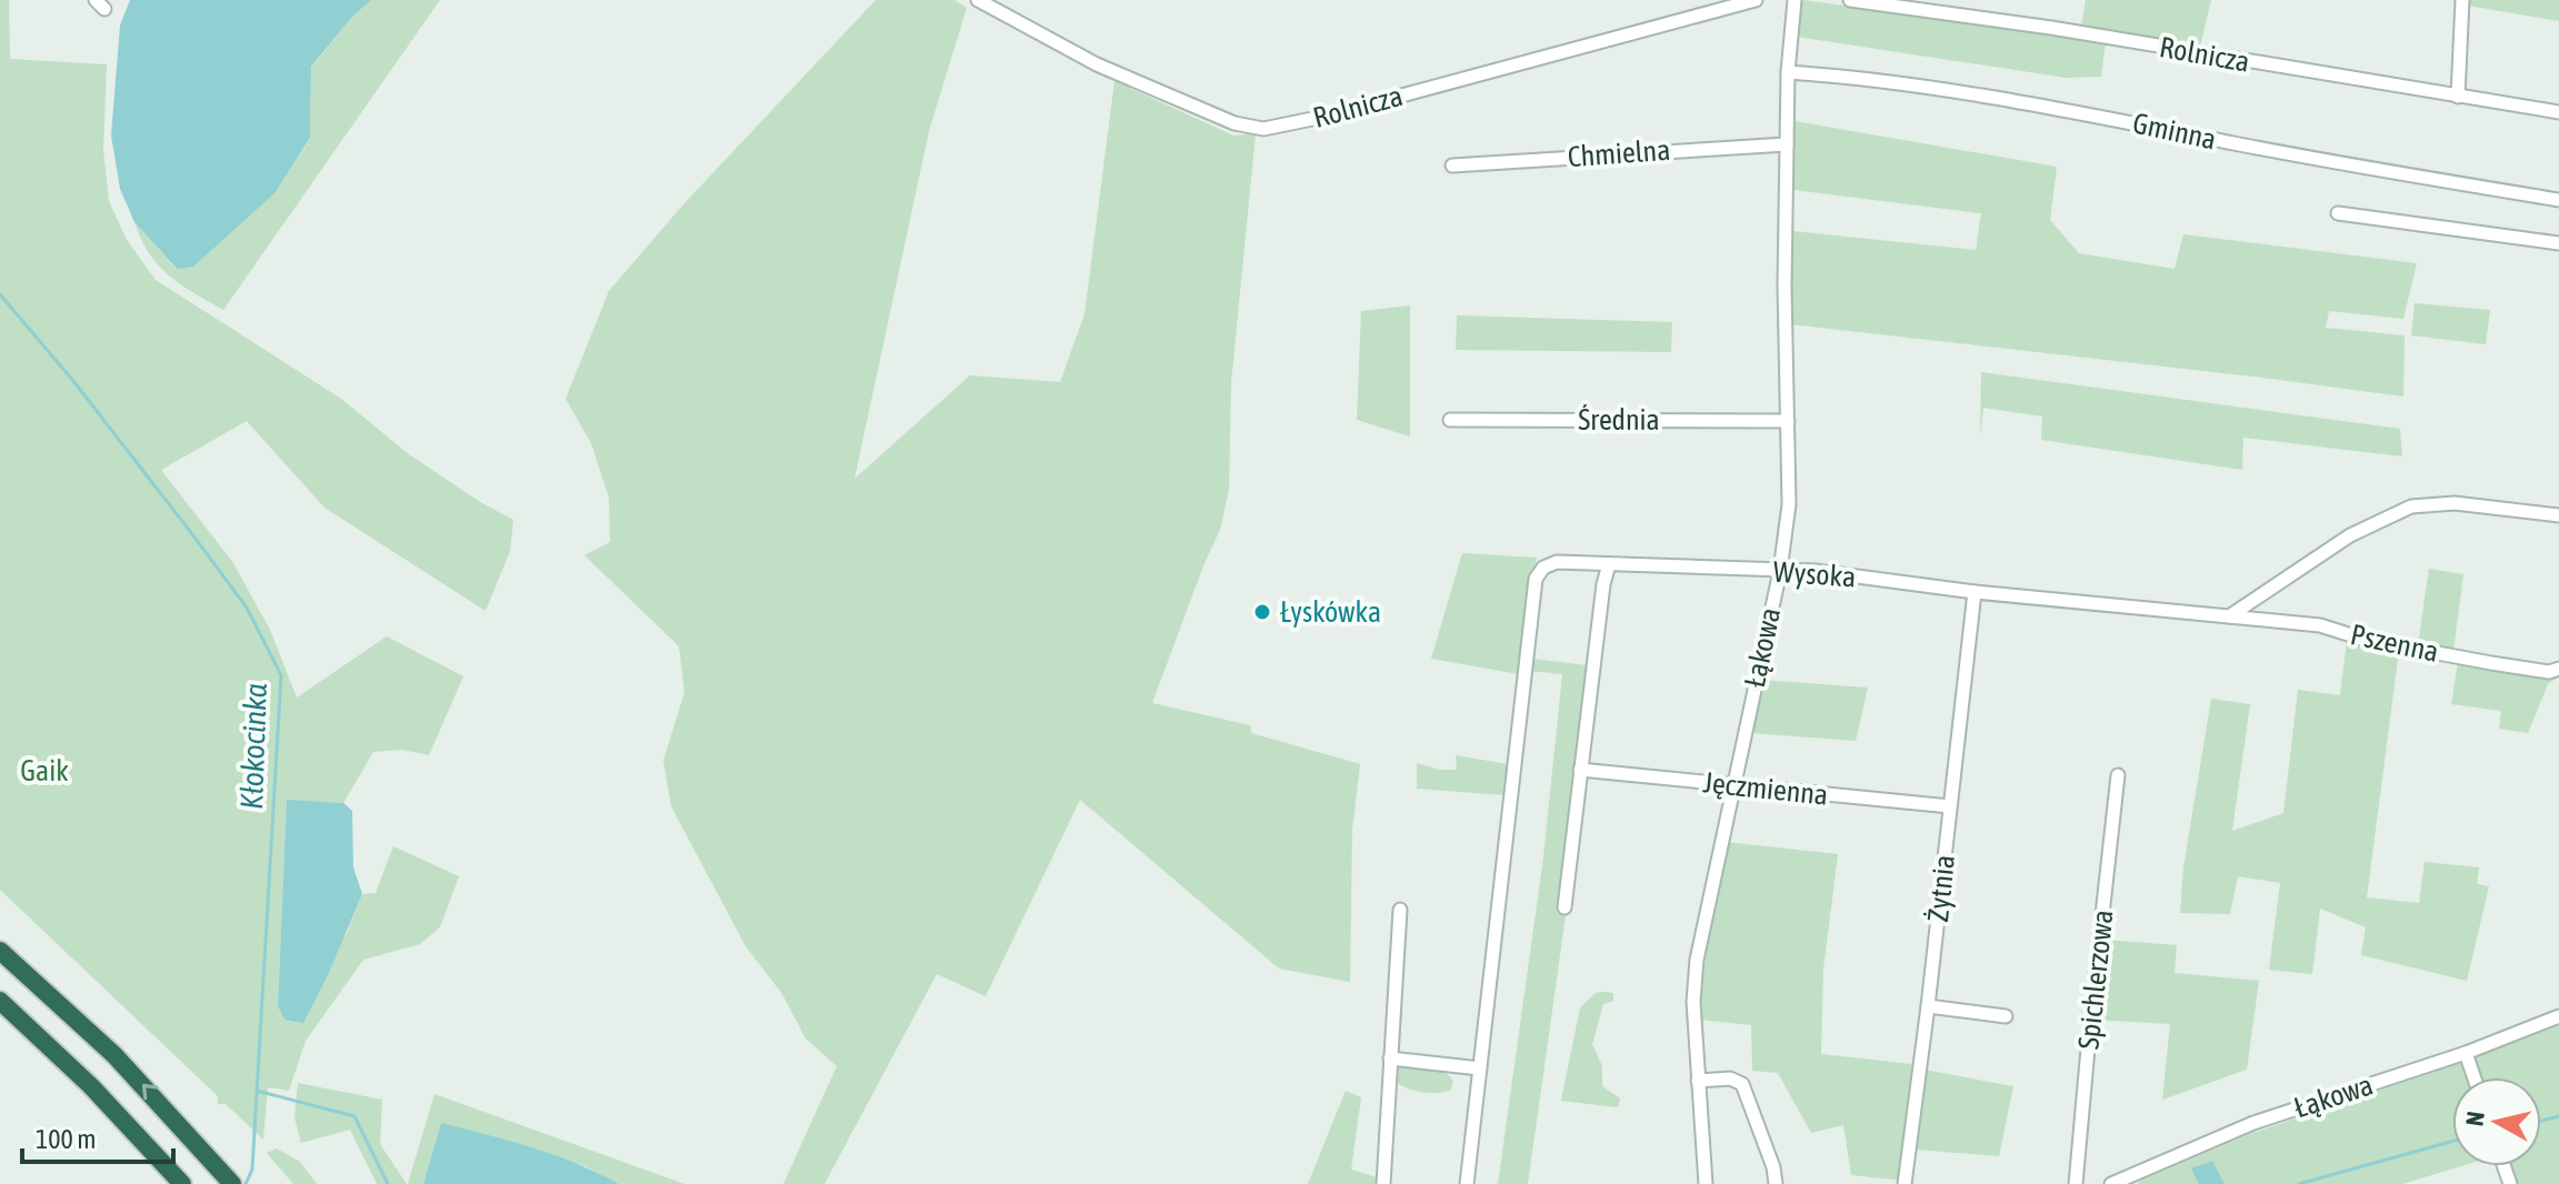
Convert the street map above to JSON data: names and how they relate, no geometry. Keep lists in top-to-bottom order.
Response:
{
  "streets": {
    "street": [
      "Rolnicza",
      "Gminna",
      "Chmielna",
      "Średnia",
      "Wysoka",
      "Pszenna",
      "Łąkowa",
      "Jęczmienna",
      "Żytnia",
      "Spichlerzowa"
    ]
  },
  "crossings": [
    ["Gminna", "Łąkowa"],
    ["Chmielna", "Łąkowa"],
    ["Średnia", "Łąkowa"],
    ["Wysoka", "Pszenna"],
    ["Wysoka", "Łąkowa"],
    ["Wysoka", "Żytnia"],
    ["Łąkowa", "Jęczmienna"],
    ["Jęczmienna", "Żytnia"]
  ],
  "water": ["Kłokocinka"],
  "parks": ["Gaik"],
  "places": ["Łyskówka"],
  "scale_bar": "100 m",
  "north": "left"
}
